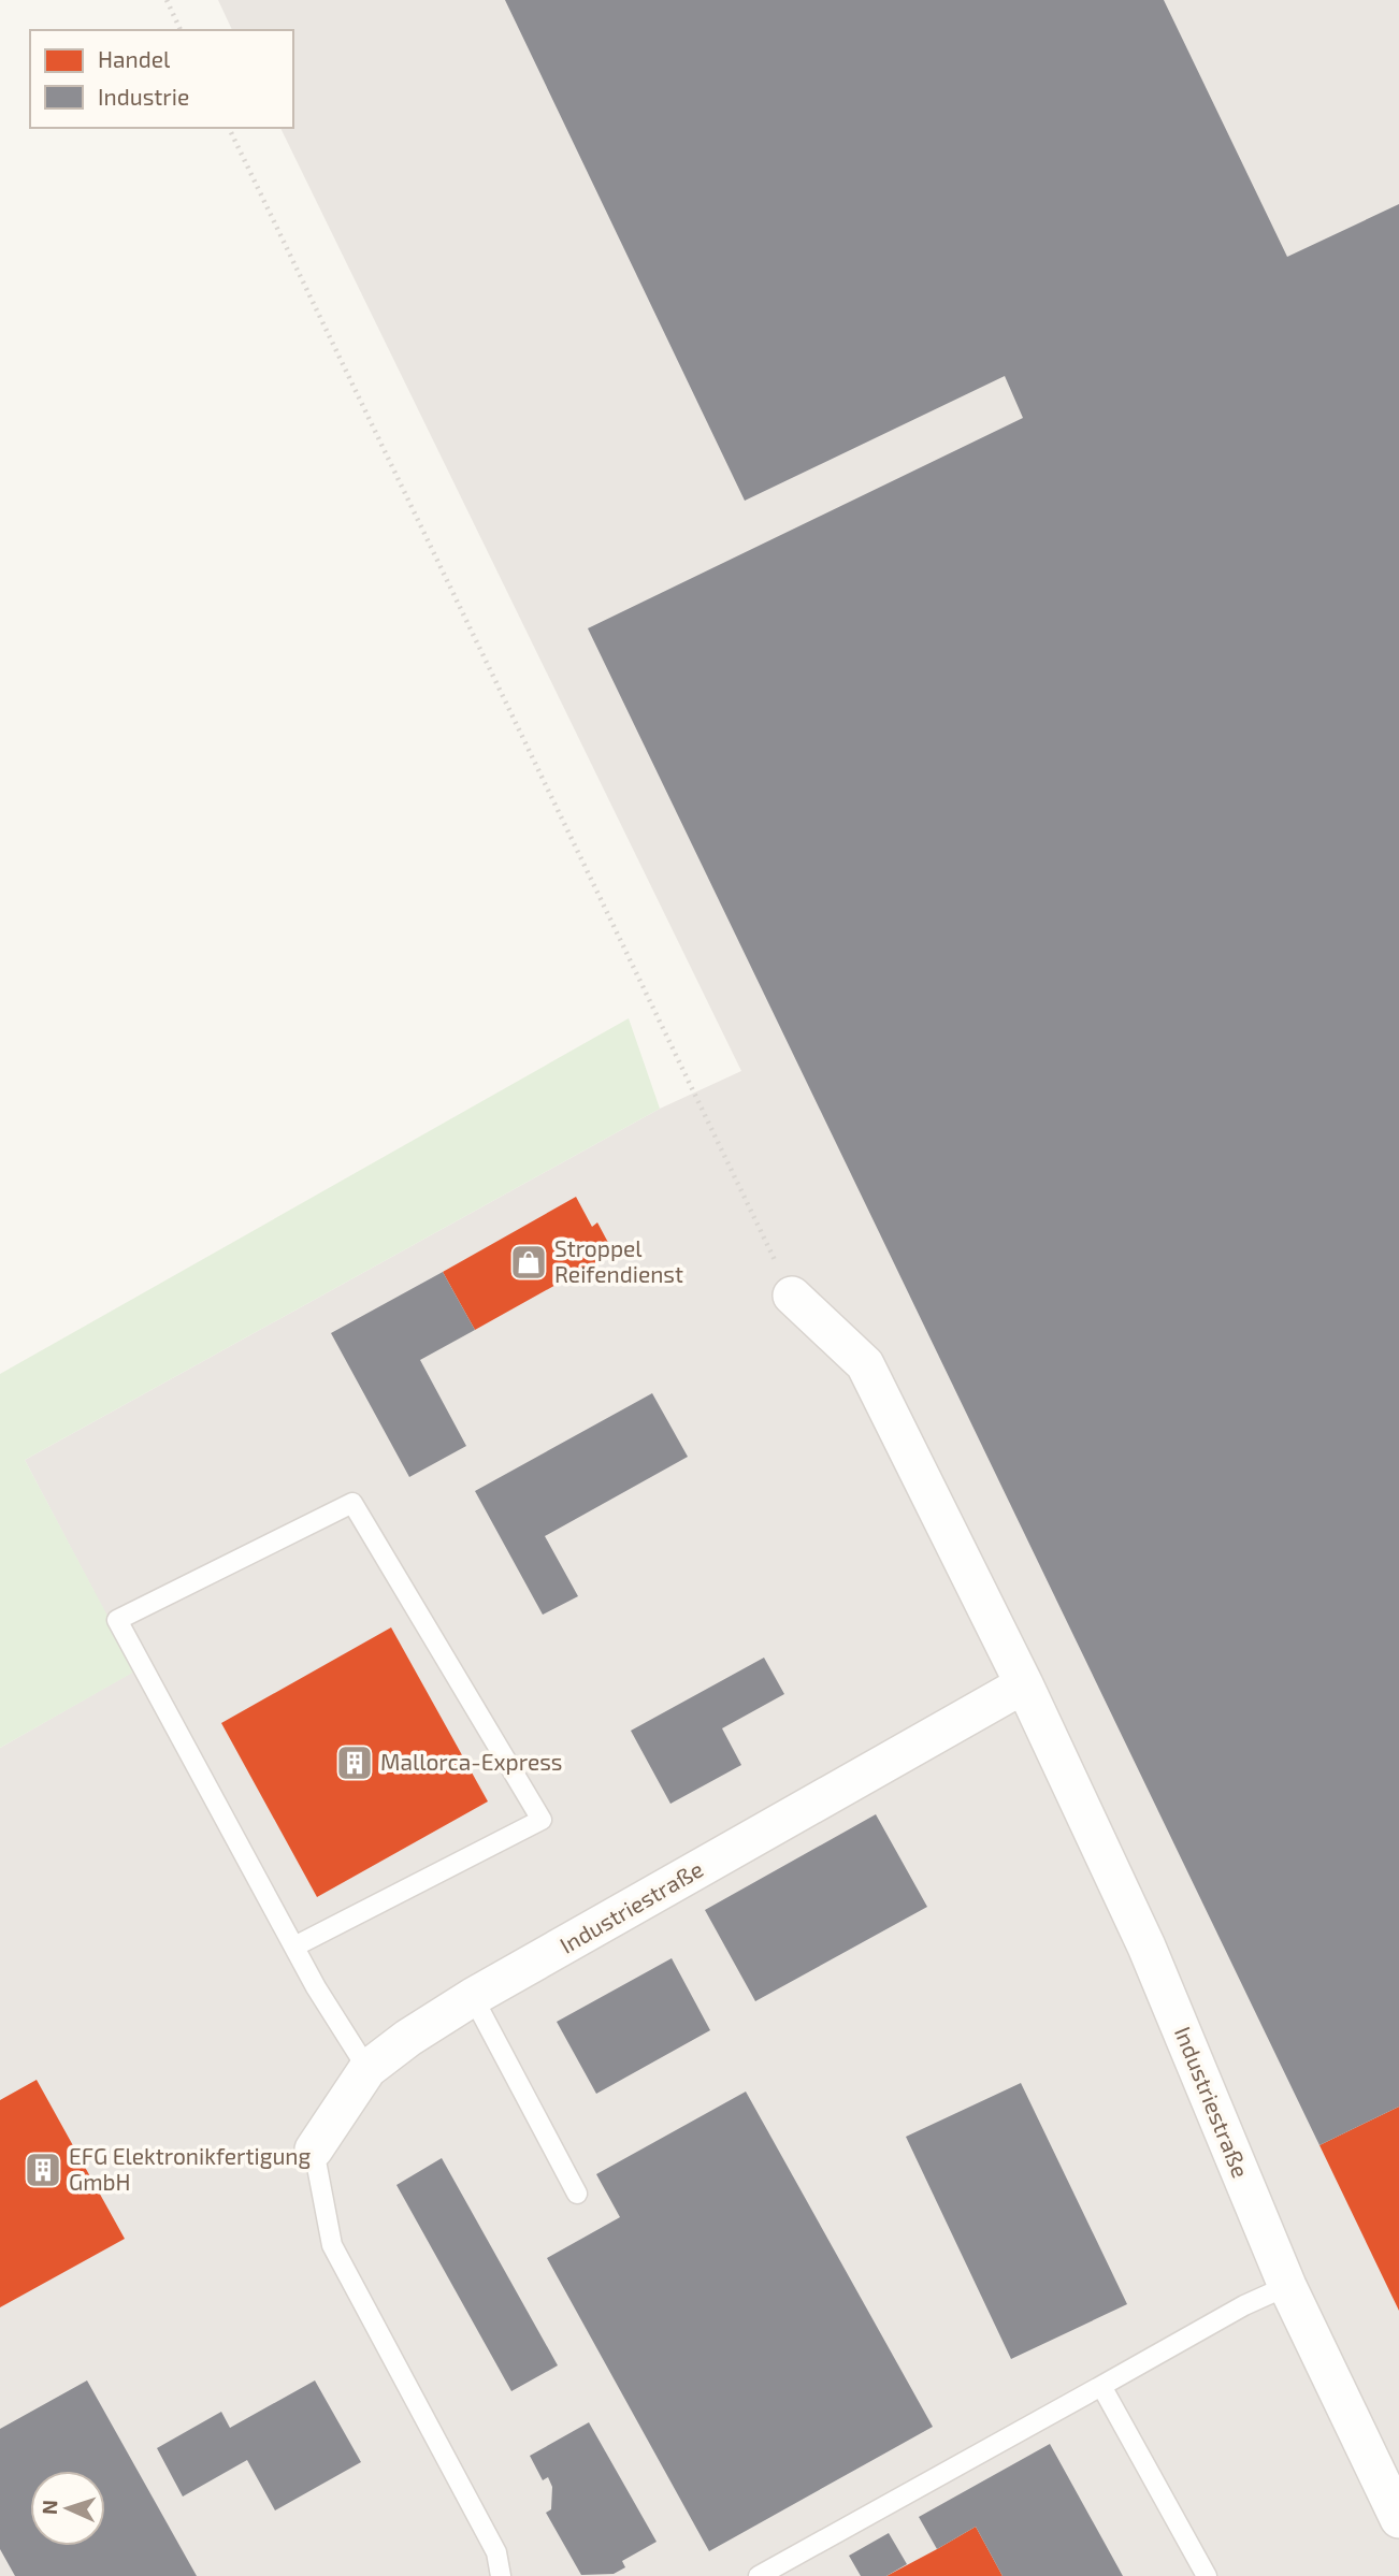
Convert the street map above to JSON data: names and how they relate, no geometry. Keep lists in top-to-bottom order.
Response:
{
  "streets": {
    "street": ["Industriestraße"]
  },
  "places": {
    "shop": ["Stroppel Reifendienst"],
    "building": ["Mallorca-Express", "EFG Elektronikfertigung GmbH"]
  },
  "legend": ["Handel", "Industrie"],
  "north": "left"
}
